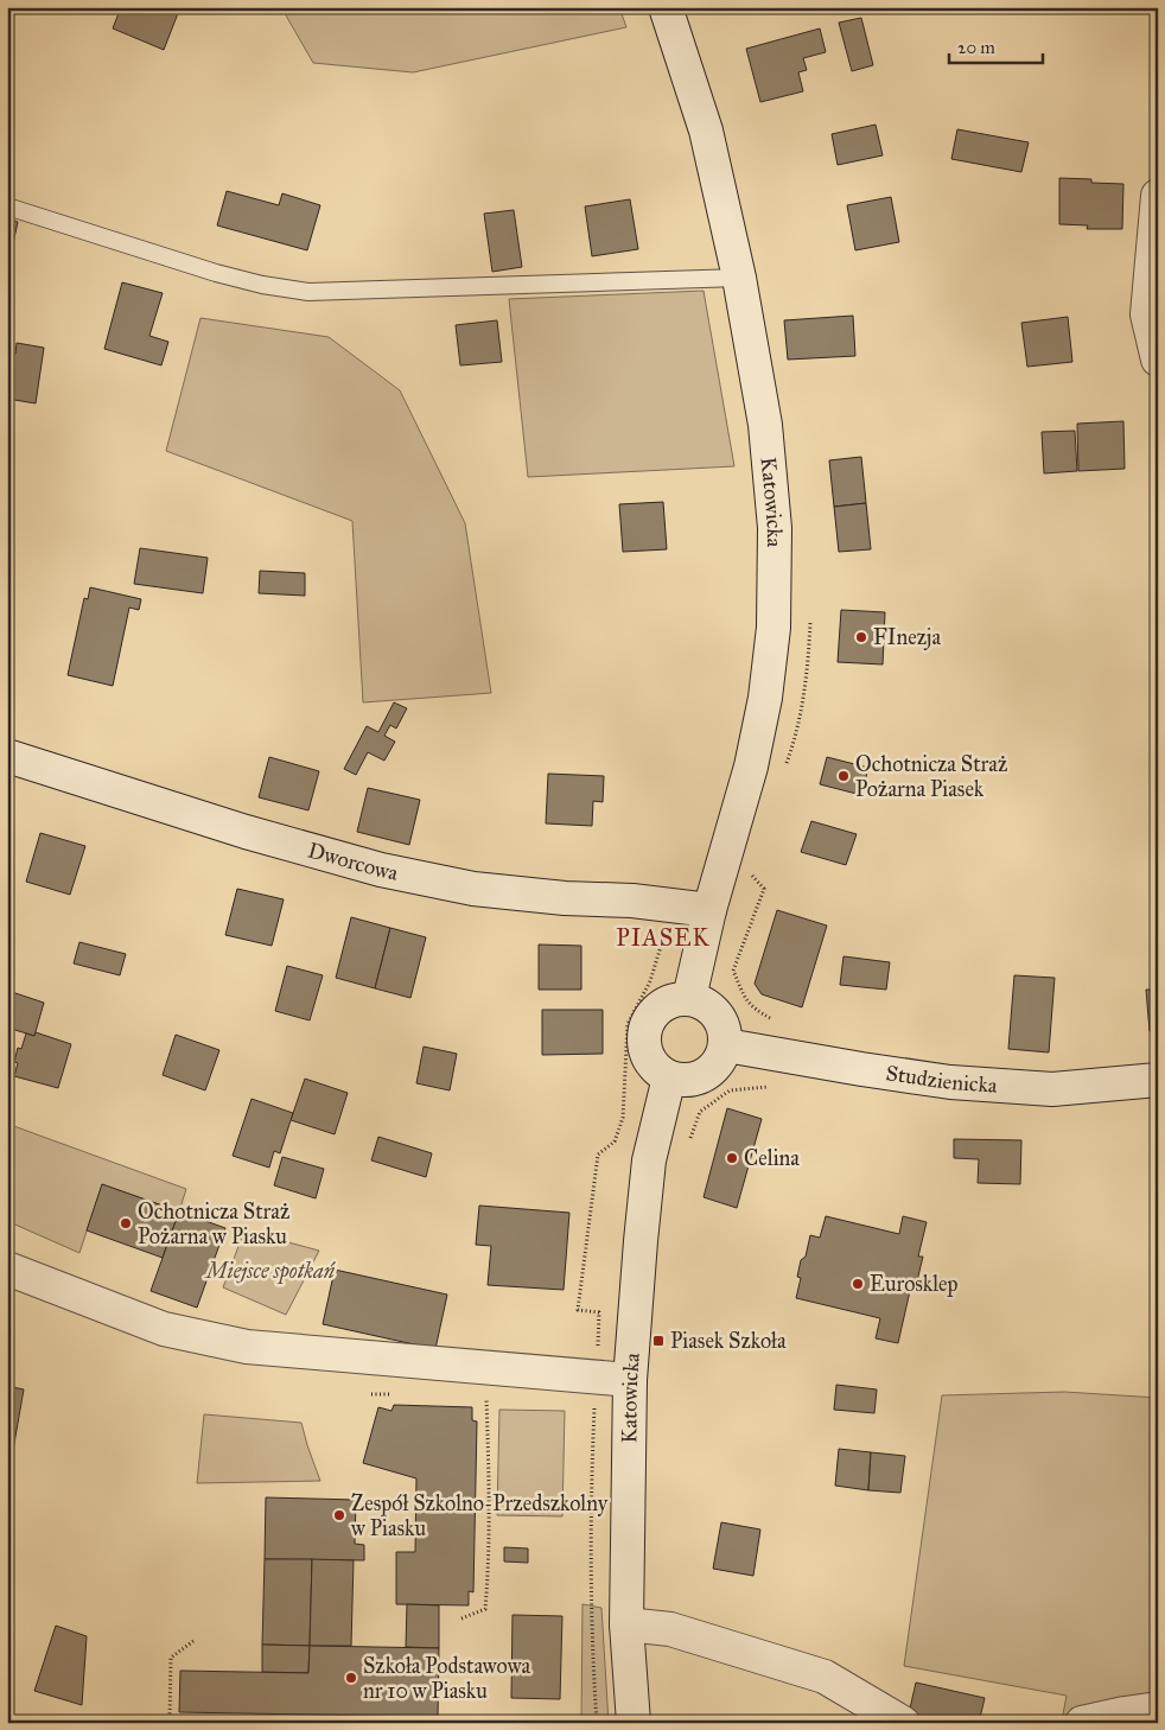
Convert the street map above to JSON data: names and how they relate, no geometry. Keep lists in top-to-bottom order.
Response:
{
  "streets": {
    "street": ["Katowicka", "Dworcowa", "Studzienicka"]
  },
  "crossings": [
    ["Katowicka", "Dworcowa"],
    ["Katowicka", "Studzienicka"]
  ],
  "districts": ["PIASEK"],
  "parks": ["Miejsce spotkań"],
  "places": {
    "other": [
      "FInezja",
      "Ochotnicza Straż Pożarna Piasek",
      "Celina",
      "Ochotnicza Straż Pożarna w Piasku",
      "Eurosklep",
      "Zespół Szkolno-Przedszkolny w Piasku",
      "Szkoła Podstawowa nr 10 w Piasku"
    ],
    "transit": ["Piasek Szkoła"]
  },
  "scale_bar": "20 m"
}
